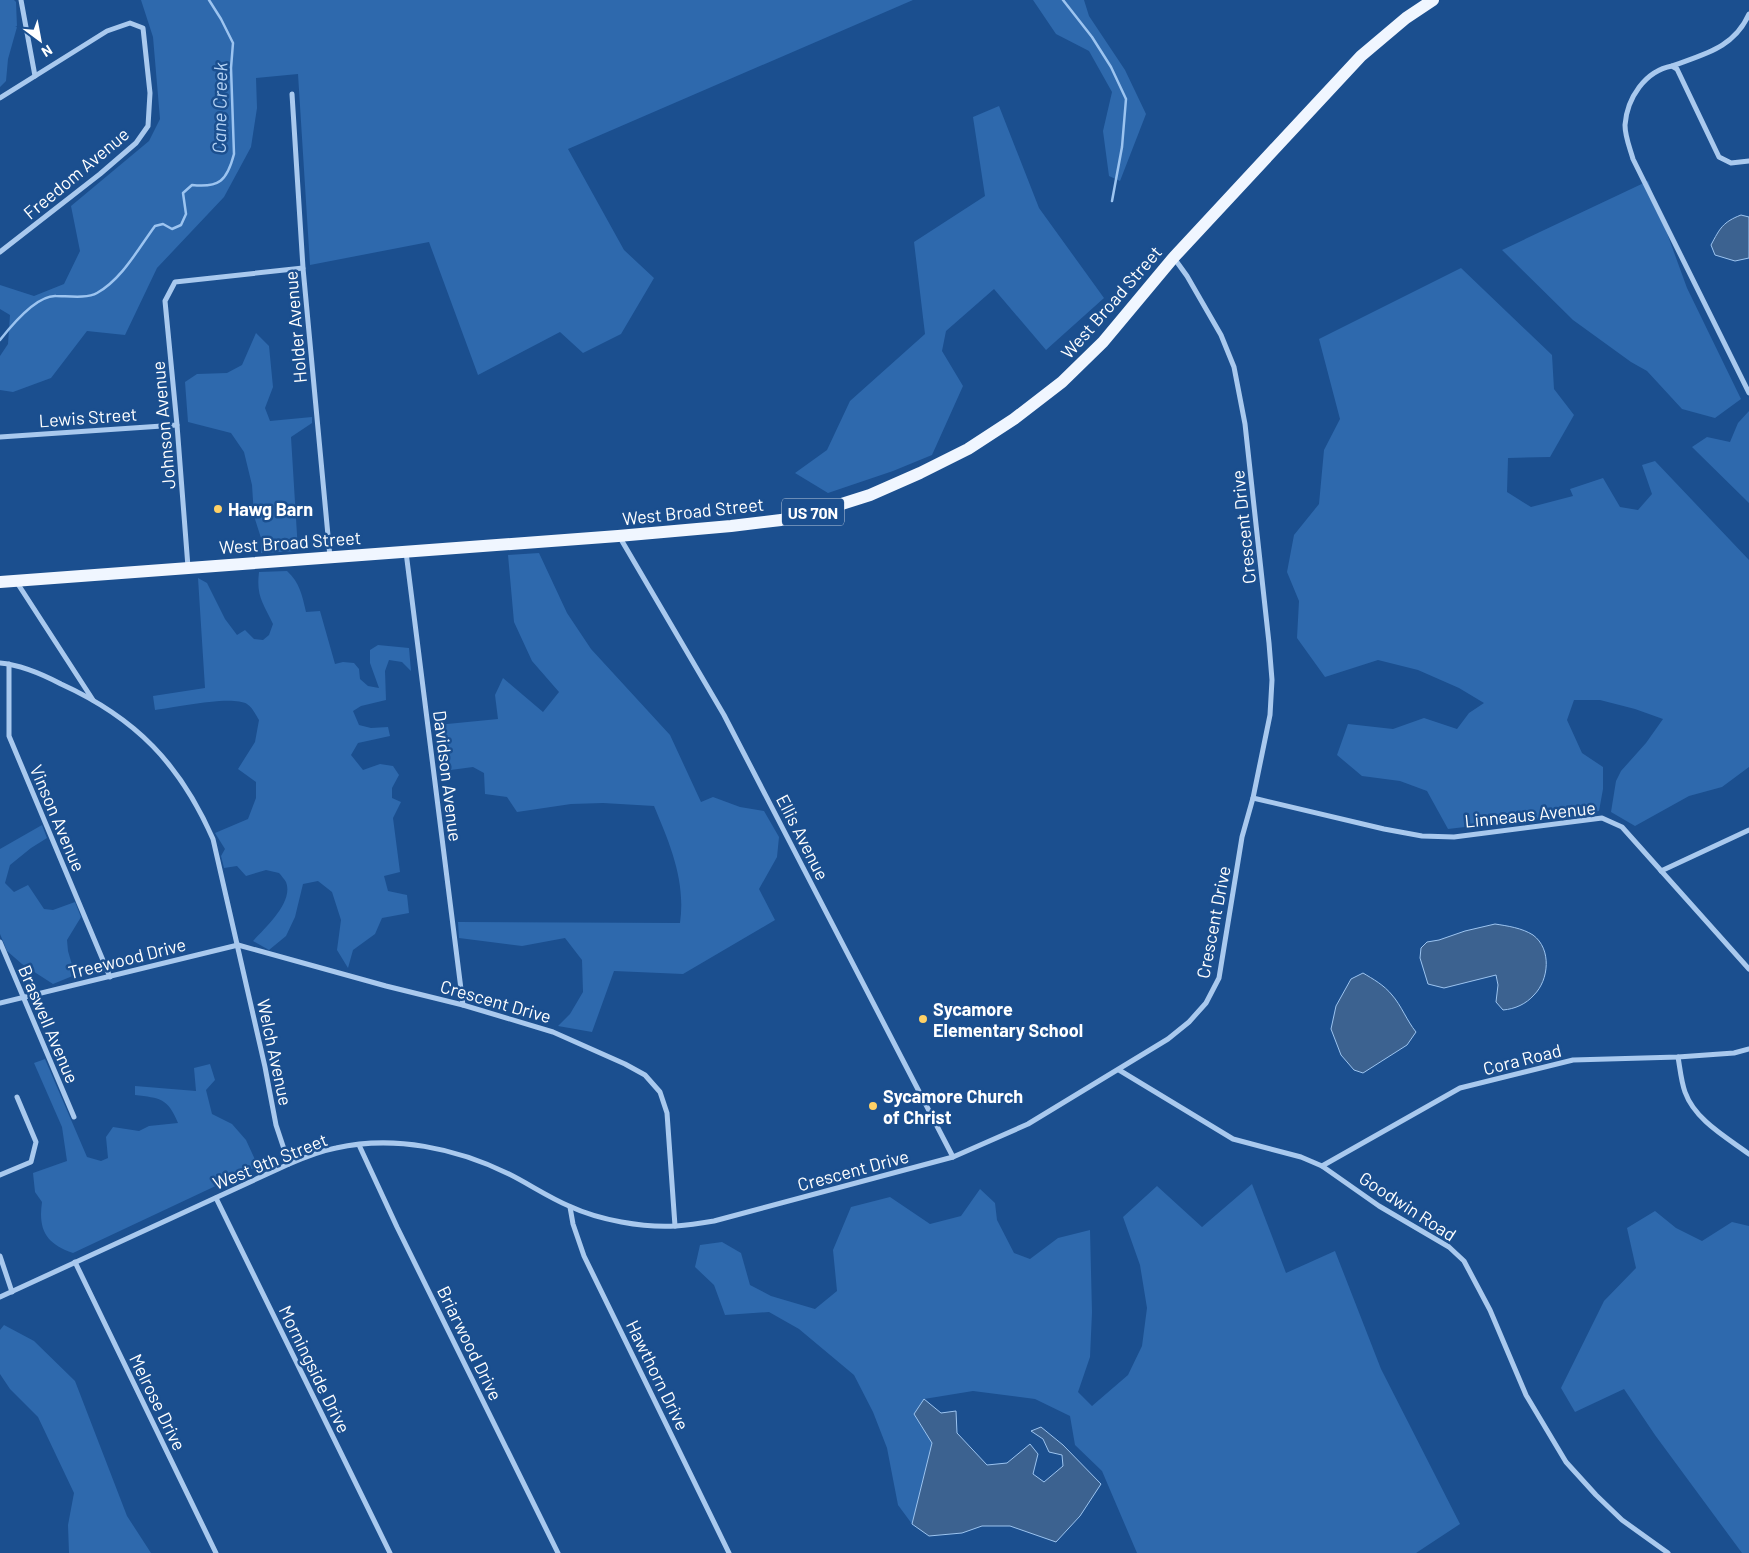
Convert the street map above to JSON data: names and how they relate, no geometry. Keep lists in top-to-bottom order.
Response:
{
  "streets": {
    "main road": ["West Broad Street", "US 70N"],
    "street": [
      "Freedom Avenue",
      "Holder Avenue",
      "Lewis Street",
      "Johnson Avenue",
      "Crescent Drive",
      "Davidson Avenue",
      "Linneaus Avenue",
      "Vinson Avenue",
      "Ellis Avenue",
      "Treewood Drive",
      "Braswell Avenue",
      "Welch Avenue",
      "Cora Road",
      "West 9th Street",
      "Goodwin Road",
      "Briarwood Drive",
      "Morningside Drive",
      "Hawthorn Drive",
      "Melrose Drive"
    ]
  },
  "crossings": [
    ["West Broad Street", "Holder Avenue"],
    ["West Broad Street", "Johnson Avenue"],
    ["West Broad Street", "Crescent Drive"],
    ["West Broad Street", "Davidson Avenue"],
    ["West Broad Street", "Ellis Avenue"],
    ["Holder Avenue", "Johnson Avenue"],
    ["Lewis Street", "Johnson Avenue"],
    ["Crescent Drive", "Davidson Avenue"],
    ["Crescent Drive", "Linneaus Avenue"],
    ["Crescent Drive", "Ellis Avenue"],
    ["Crescent Drive", "Treewood Drive"],
    ["Crescent Drive", "Welch Avenue"],
    ["Crescent Drive", "West 9th Street"],
    ["Crescent Drive", "Goodwin Road"],
    ["Vinson Avenue", "Treewood Drive"],
    ["Treewood Drive", "Braswell Avenue"],
    ["Treewood Drive", "Welch Avenue"],
    ["Welch Avenue", "West 9th Street"],
    ["Cora Road", "Goodwin Road"],
    ["West 9th Street", "Briarwood Drive"],
    ["West 9th Street", "Morningside Drive"],
    ["West 9th Street", "Hawthorn Drive"],
    ["West 9th Street", "Melrose Drive"]
  ],
  "water": ["Cane Creek"],
  "places": ["Hawg Barn", "Sycamore Elementary School", "Sycamore Church of Christ"],
  "north": "bottom right"
}
